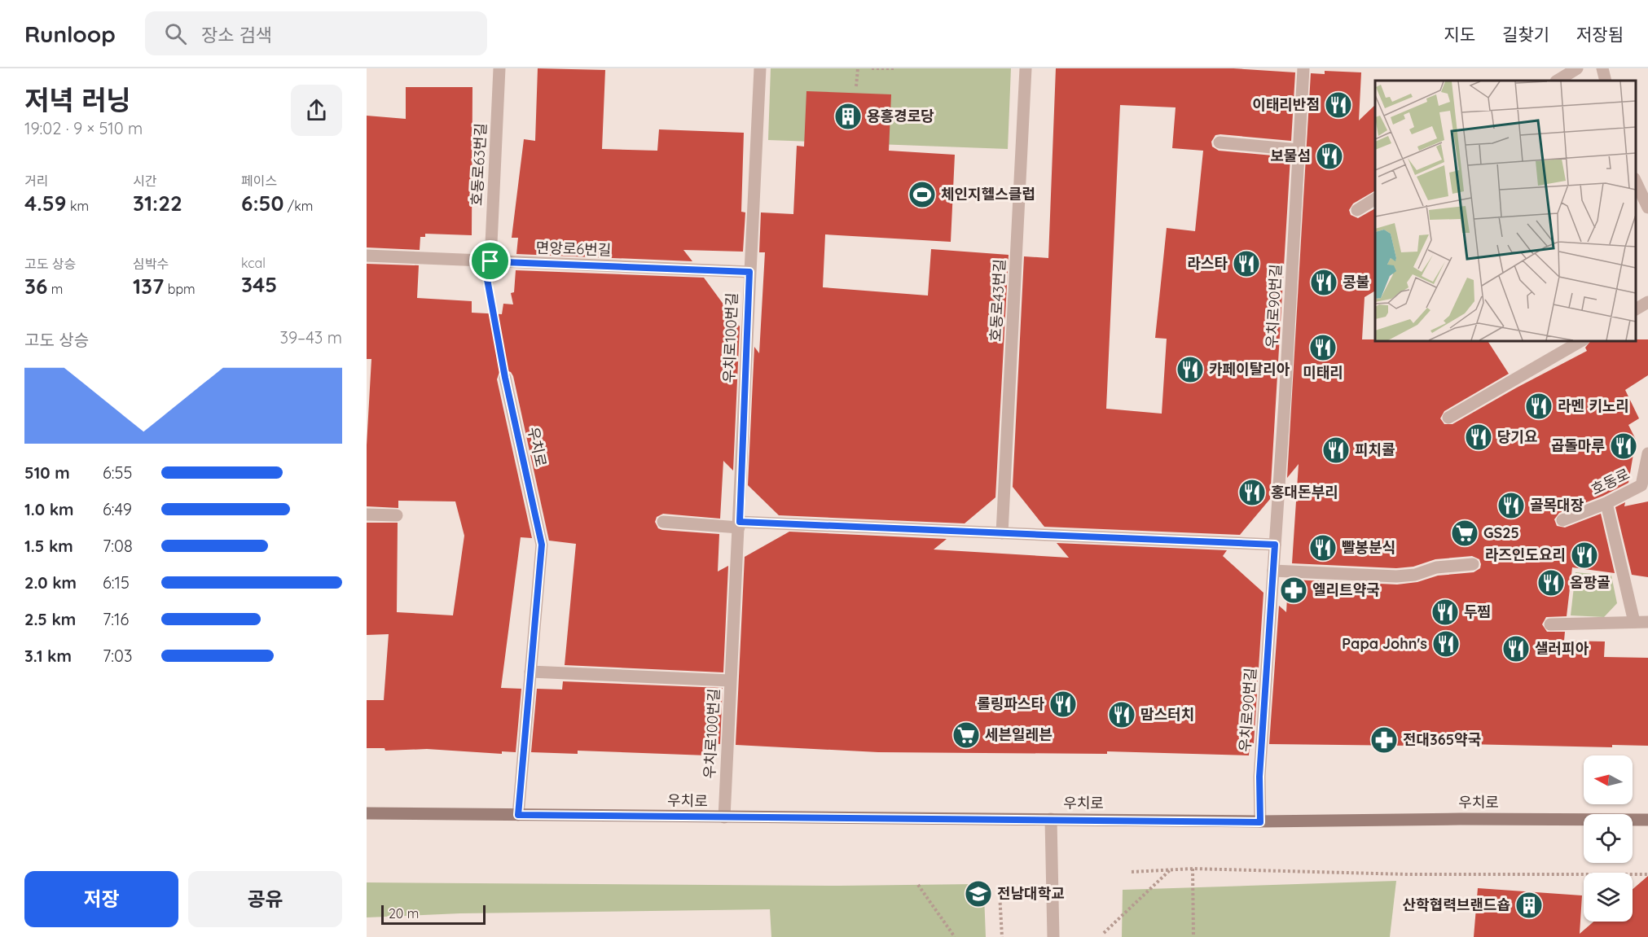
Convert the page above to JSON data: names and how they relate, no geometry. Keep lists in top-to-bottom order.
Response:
{
  "streets": {
    "main road": ["우치로"],
    "street": [
      "호동로63번길",
      "면앙로6번길",
      "호동로43번길",
      "우치로90번길",
      "우치로100번길",
      "호동로"
    ]
  },
  "crossings": [
    ["호동로63번길", "면앙로6번길"],
    ["면앙로6번길", "우치로100번길"],
    ["우치로90번길", "우치로"],
    ["우치로100번길", "우치로"]
  ],
  "places": {
    "restaurant": [
      "이태리반점",
      "보물섬",
      "라스타",
      "콩불",
      "미태리",
      "카페이탈리아",
      "라멘 키노리",
      "당기요",
      "곱돌마루",
      "피치콜",
      "홍대돈부리",
      "골목대장",
      "빨봉분식",
      "라즈인도요리",
      "옴팡골",
      "두찜",
      "Papa John's",
      "샐러피아",
      "롤링파스타",
      "맘스터치"
    ],
    "building": ["용흥경로당", "산학협력브랜드숍"],
    "sports": ["체인지헬스클럽"],
    "supermarket": ["GS25", "세븐일레븐"],
    "pharmacy": ["엘리트약국", "전대365약국"],
    "school or university": ["전남대학교"]
  },
  "scale_bar": "20 m",
  "north": "left",
  "page": {
    "header": "Runloop",
    "search": "장소 검색",
    "nav": ["지도", "길찾기", "저장됨"],
    "heading": ["저녁 러닝", "19:02 · 9 × 510 m"],
    "stats": [
      ["거리", "4.59 km"],
      ["시간", "31:22"],
      ["페이스", "6:50 /km"],
      ["고도 상승", "36 m"],
      ["심박수", "137 bpm"],
      ["kcal", "345"]
    ],
    "chart": ["고도 상승", "39–43 m"],
    "list": [
      {
        "name": "510 m",
        "note": "6:55"
      },
      {
        "name": "1.0 km",
        "note": "6:49"
      },
      {
        "name": "1.5 km",
        "note": "7:08"
      },
      {
        "name": "2.0 km",
        "note": "6:15"
      },
      {
        "name": "2.5 km",
        "note": "7:16"
      },
      {
        "name": "3.1 km",
        "note": "7:03"
      }
    ],
    "buttons": ["저장", "공유"],
    "scale": "20 m"
  }
}
